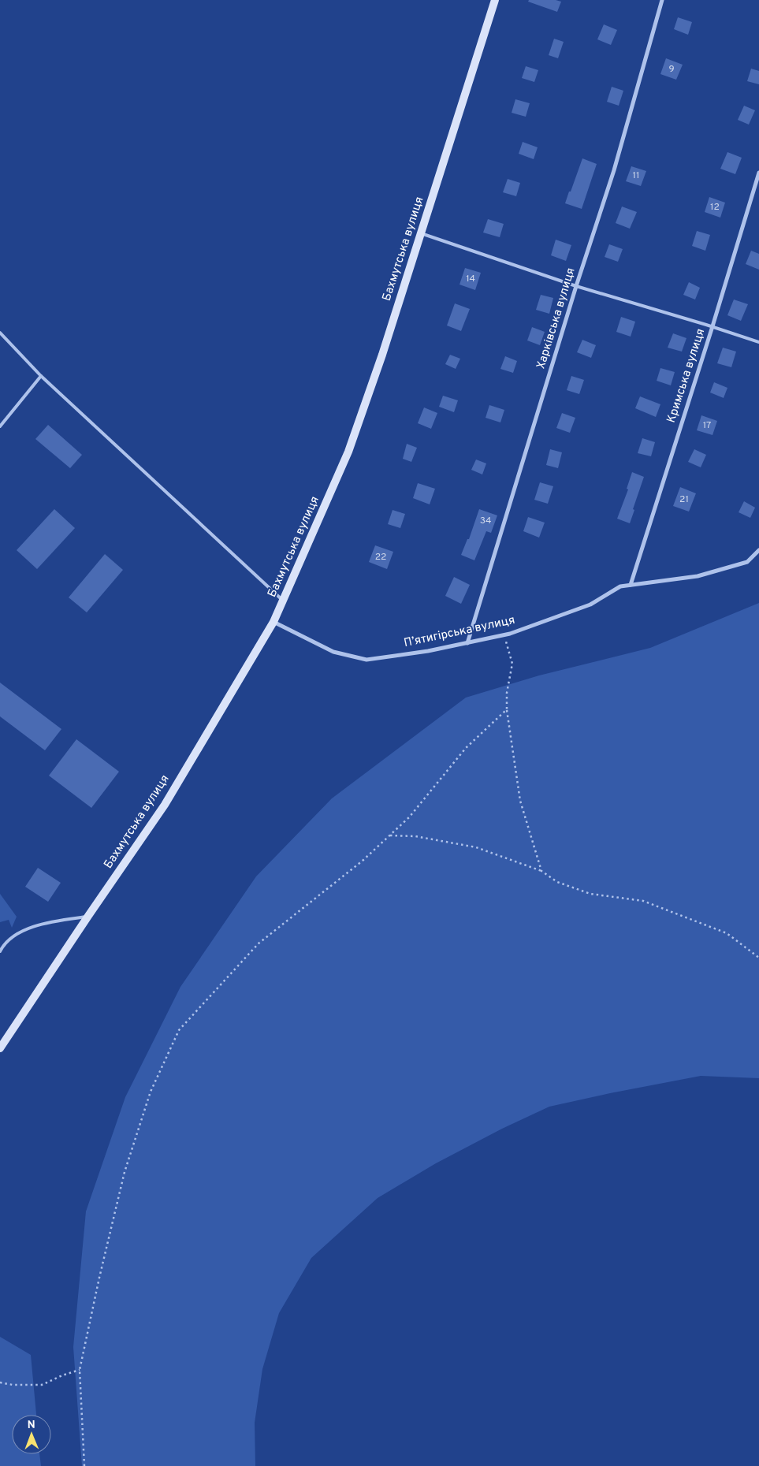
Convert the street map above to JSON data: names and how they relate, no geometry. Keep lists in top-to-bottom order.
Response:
{
  "streets": {
    "main road": ["Бахмутська вулиця"],
    "street": ["Харківська вулиця", "Кримська вулиця", "П’ятигірська вулиця"]
  },
  "crossings": [
    ["Бахмутська вулиця", "П’ятигірська вулиця"],
    ["Харківська вулиця", "П’ятигірська вулиця"],
    ["Кримська вулиця", "П’ятигірська вулиця"]
  ],
  "house_numbers": [
    "9",
    "11",
    "12",
    "14",
    "17",
    "21",
    "34",
    "22"
  ],
  "north": "top"
}
